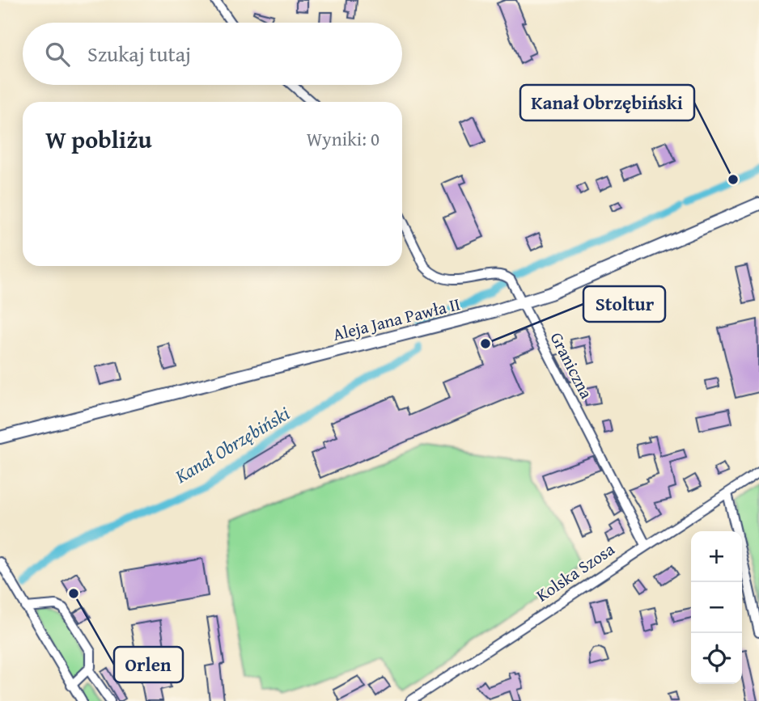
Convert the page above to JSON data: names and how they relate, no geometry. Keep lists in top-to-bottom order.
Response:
{
  "streets": {
    "main road": ["Aleja Jana Pawła II"],
    "street": ["Graniczna", "Kolska Szosa"]
  },
  "crossings": [
    ["Aleja Jana Pawła II", "Graniczna"],
    ["Graniczna", "Kolska Szosa"]
  ],
  "water": ["Kanał Obrzębiński"],
  "places": ["Kanał Obrzębiński", "Stoltur", "Orlen"],
  "page": {
    "search": "Szukaj tutaj",
    "heading": ["W pobliżu", "Wyniki: 0"],
    "map_buttons": ["+", "−"]
  }
}
